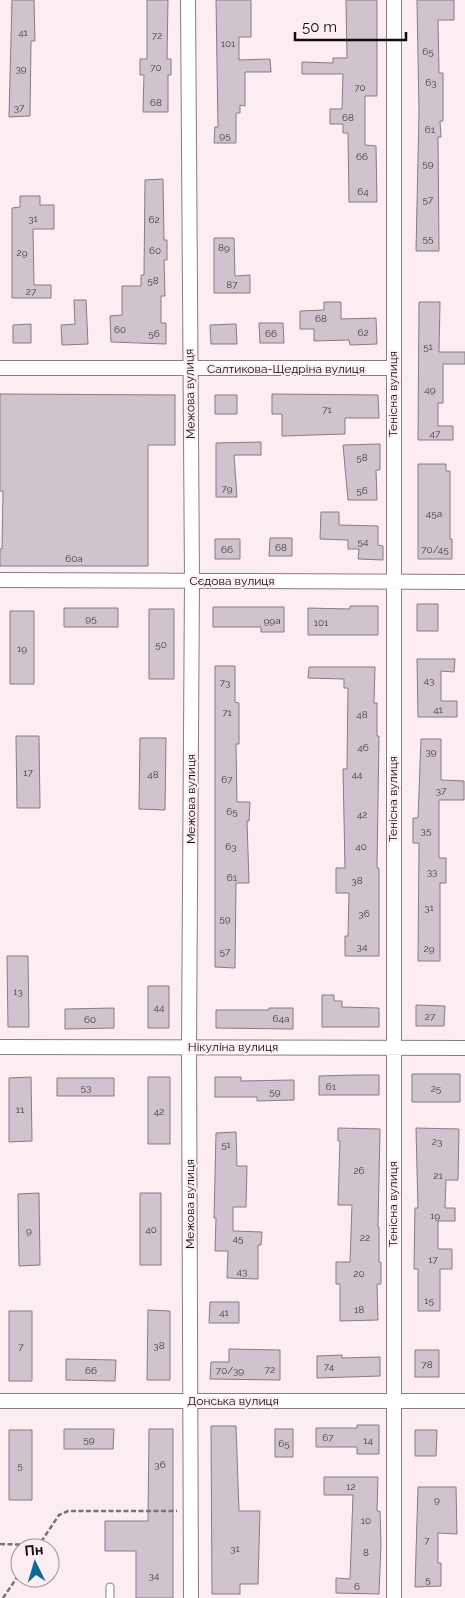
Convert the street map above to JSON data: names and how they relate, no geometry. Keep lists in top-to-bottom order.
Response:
{
  "streets": {
    "street": [
      "Салтикова-Щедріна вулиця",
      "Межова вулиця",
      "Тенісна вулиця",
      "Сєдова вулиця",
      "Нікуліна вулиця",
      "Донська вулиця"
    ]
  },
  "crossings": [
    ["Салтикова-Щедріна вулиця", "Межова вулиця"],
    ["Салтикова-Щедріна вулиця", "Тенісна вулиця"],
    ["Межова вулиця", "Сєдова вулиця"],
    ["Межова вулиця", "Нікуліна вулиця"],
    ["Межова вулиця", "Донська вулиця"],
    ["Тенісна вулиця", "Сєдова вулиця"],
    ["Тенісна вулиця", "Нікуліна вулиця"],
    ["Тенісна вулиця", "Донська вулиця"]
  ],
  "house_numbers": [
    "41",
    "72",
    "101",
    "65",
    "70",
    "39",
    "63",
    "70",
    "68",
    "37",
    "68",
    "61",
    "95",
    "66",
    "59",
    "64",
    "57",
    "31",
    "62",
    "55",
    "89",
    "60",
    "29",
    "58",
    "87",
    "27",
    "68",
    "60",
    "62",
    "56",
    "66",
    "51",
    "49",
    "71",
    "47",
    "58",
    "79",
    "56",
    "45а",
    "54",
    "68",
    "66",
    "70/45",
    "60а",
    "95",
    "99а",
    "101",
    "50",
    "19",
    "43",
    "73",
    "41",
    "71",
    "48",
    "46",
    "39",
    "17",
    "48",
    "44",
    "67",
    "37",
    "65",
    "42",
    "35",
    "63",
    "40",
    "33",
    "61",
    "38",
    "31",
    "36",
    "59",
    "34",
    "29",
    "57",
    "13",
    "44",
    "27",
    "64а",
    "60",
    "61",
    "53",
    "25",
    "59",
    "11",
    "42",
    "23",
    "51",
    "26",
    "21",
    "19",
    "40",
    "9",
    "22",
    "45",
    "17",
    "43",
    "20",
    "15",
    "18",
    "41",
    "38",
    "7",
    "78",
    "74",
    "72",
    "66",
    "70/39",
    "67",
    "59",
    "14",
    "65",
    "36",
    "5",
    "12",
    "9",
    "10",
    "7",
    "31",
    "8",
    "34",
    "5",
    "6"
  ],
  "scale_bar": "50 m",
  "north": "top"
}
